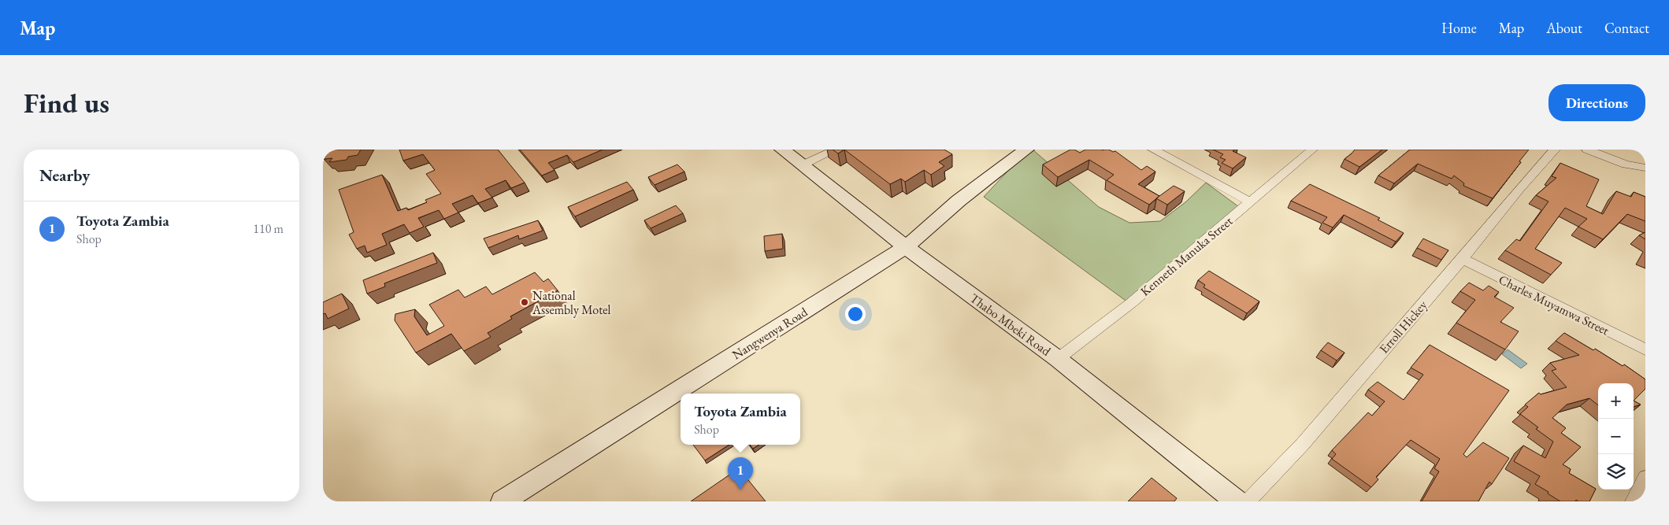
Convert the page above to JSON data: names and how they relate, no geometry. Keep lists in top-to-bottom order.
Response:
{
  "streets": {
    "main road": ["Thabo Mbeki Road", "Nangwenya Road"],
    "street": ["Kenneth Manuka Street", "Charles Muyamwa Street", "Erroll Hickey"]
  },
  "crossings": [
    ["Kenneth Manuka Street", "Thabo Mbeki Road"],
    ["Charles Muyamwa Street", "Erroll Hickey"],
    ["Thabo Mbeki Road", "Nangwenya Road"]
  ],
  "places": ["National Assembly Motel"],
  "page": {
    "header": "Map",
    "nav": [
      "Home",
      "Map",
      "About",
      "Contact"
    ],
    "buttons": "Directions",
    "title": "Find us",
    "heading": "Nearby",
    "list": [
      {
        "mark": "1",
        "name": "Toyota Zambia",
        "note": "Shop",
        "value": "110 m"
      }
    ],
    "map_buttons": ["+", "−"],
    "popup": ["Toyota Zambia", "Shop"],
    "pins": "1"
  }
}
